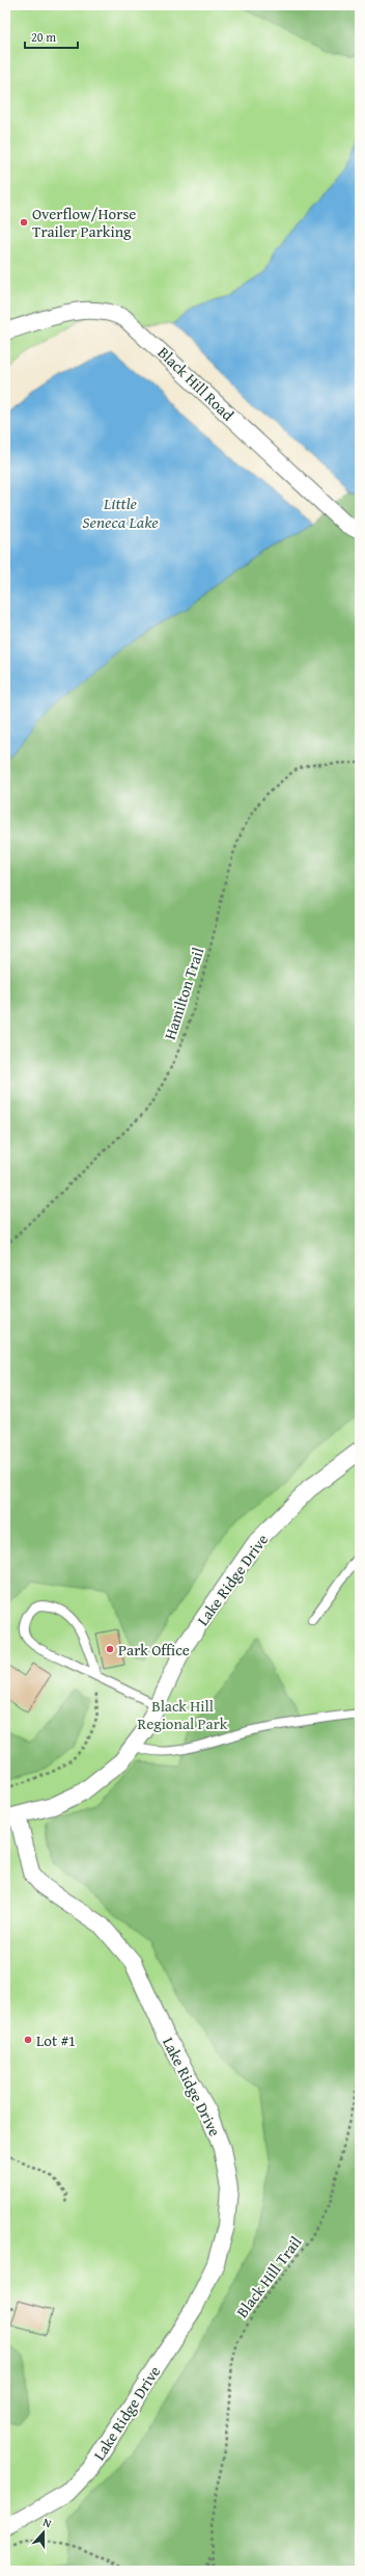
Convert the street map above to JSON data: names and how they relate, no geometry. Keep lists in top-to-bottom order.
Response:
{
  "streets": {
    "street": ["Black Hill Road", "Lake Ridge Drive"],
    "path": ["Hamilton Trail", "Black Hill Trail"]
  },
  "water": ["Little Seneca Lake"],
  "parks": ["Black Hill Regional Park"],
  "places": ["Overflow/Horse Trailer Parking", "Park Office", "Lot #1"],
  "scale_bar": "20 m",
  "north": "top"
}
